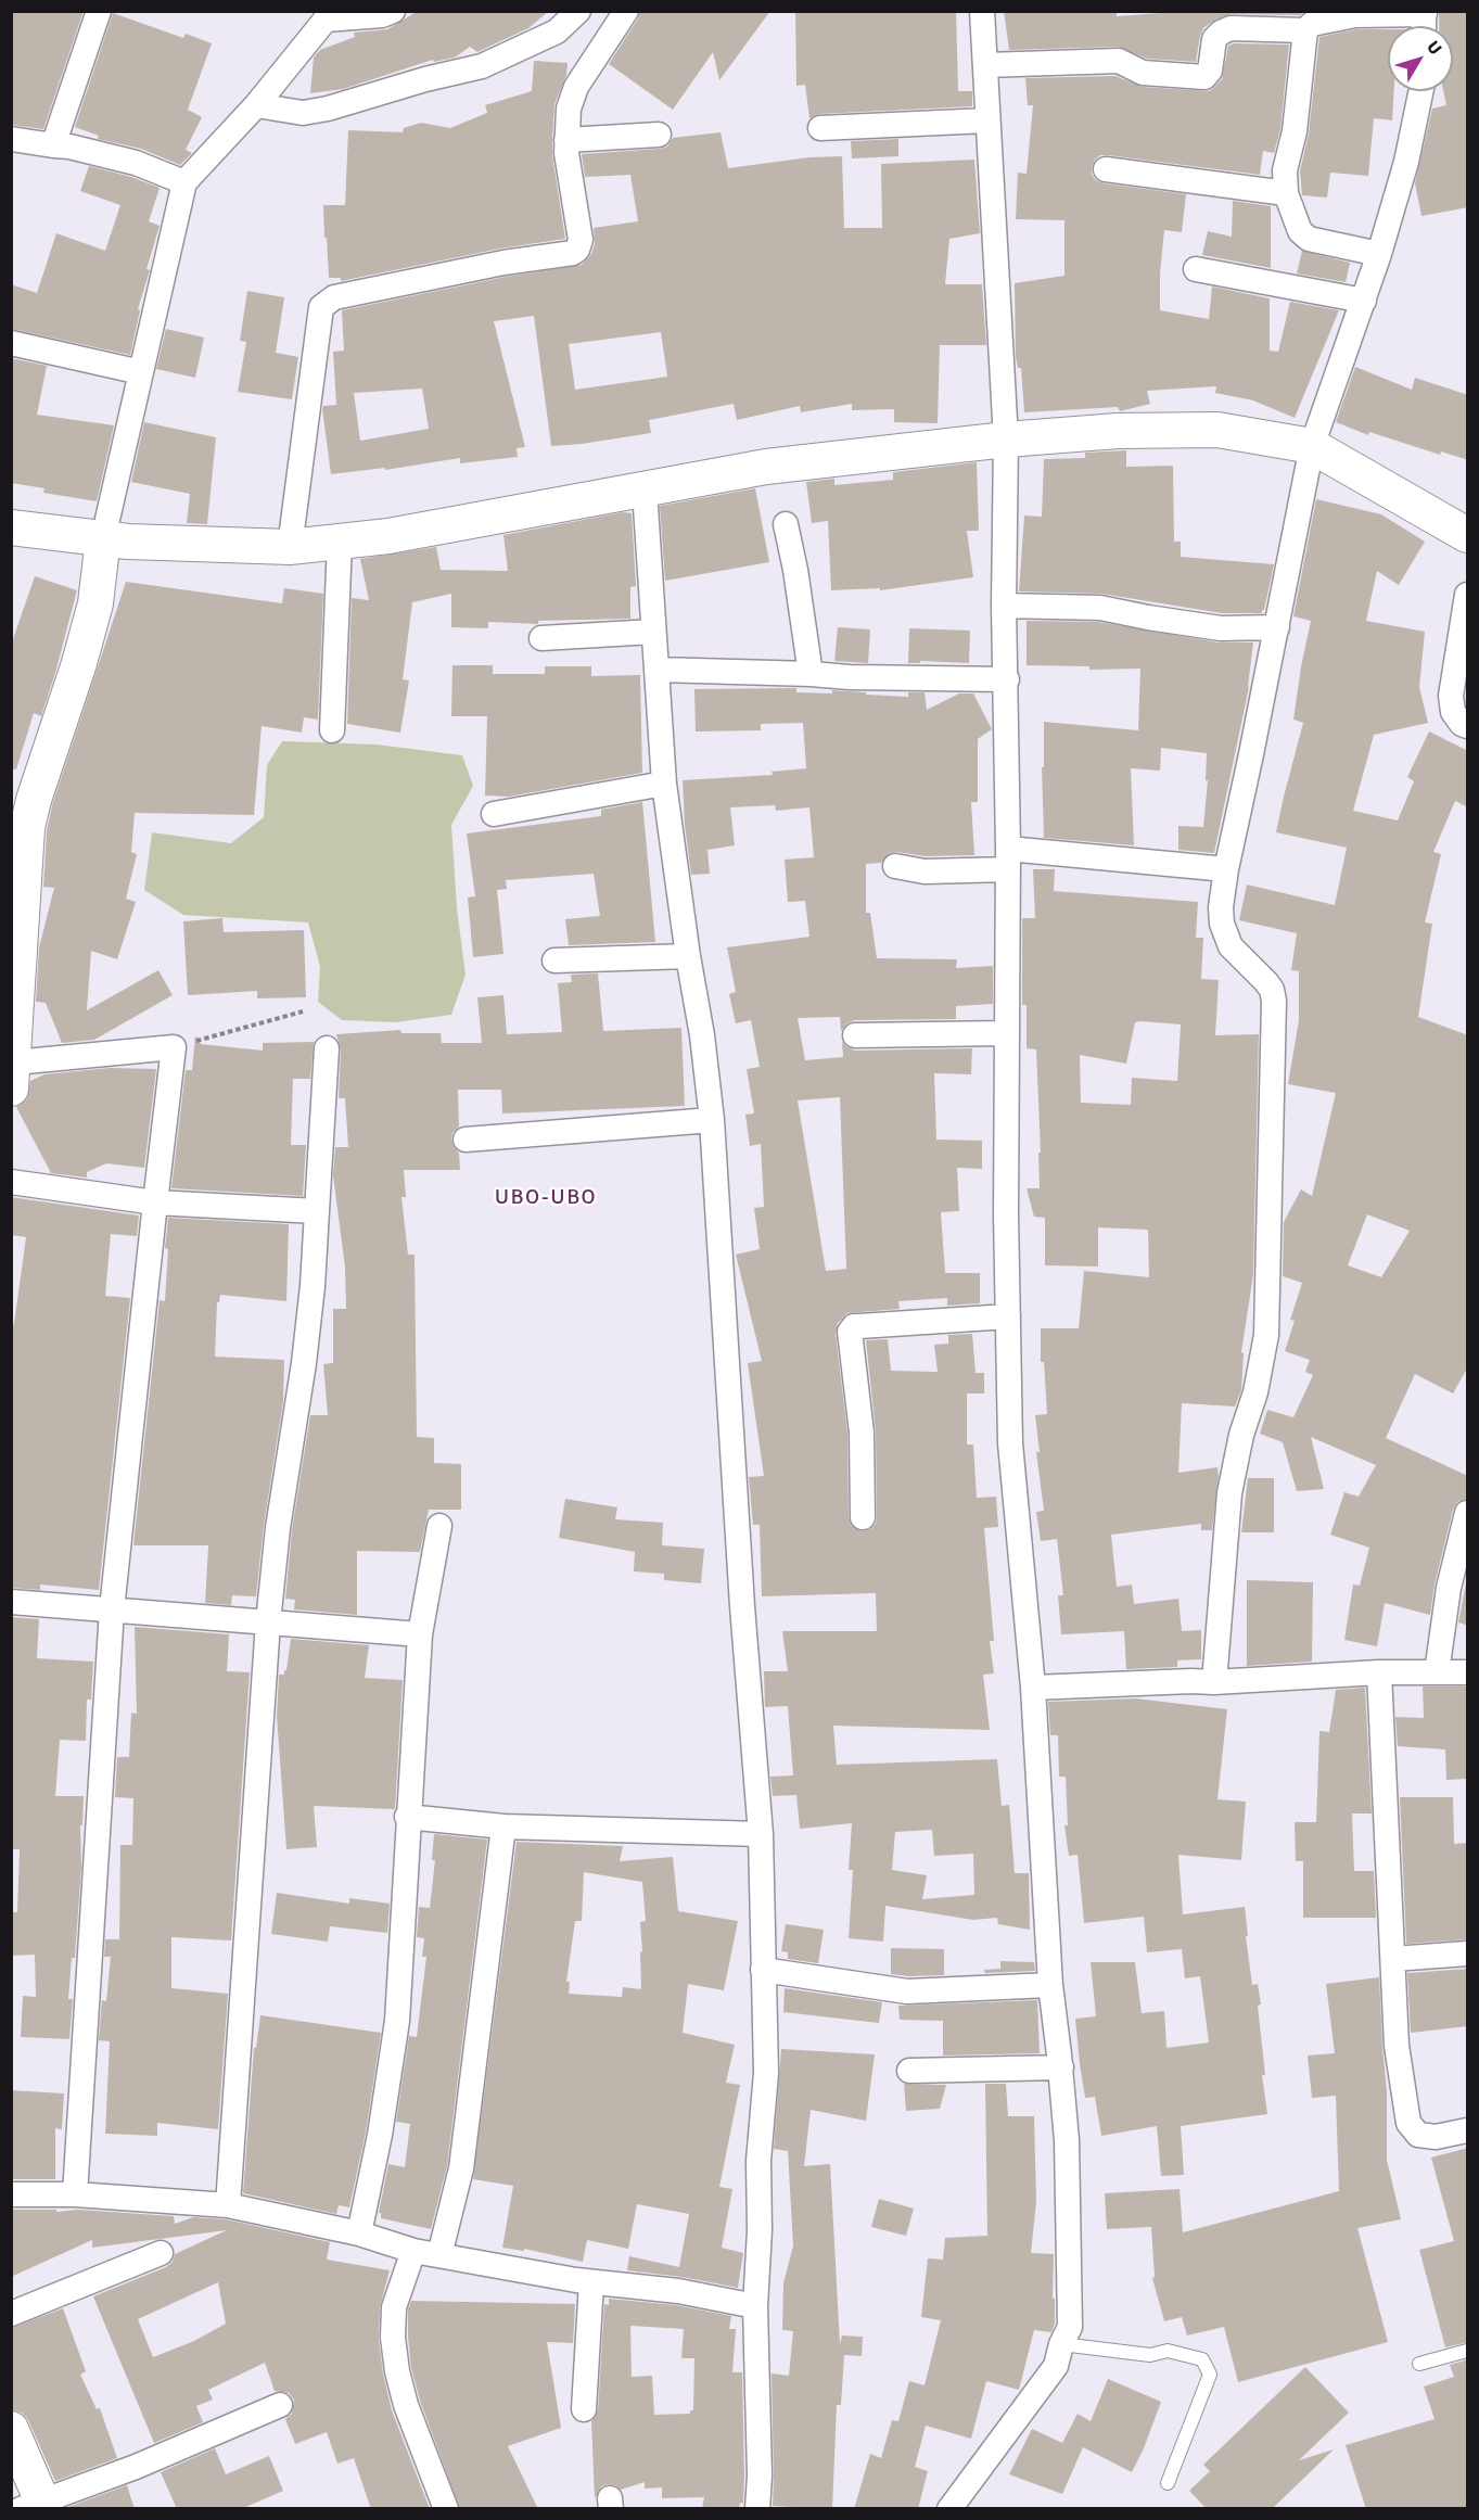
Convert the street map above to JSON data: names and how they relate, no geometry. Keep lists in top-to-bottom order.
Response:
{
  "districts": ["UBO-UBO"],
  "north": "top right"
}
